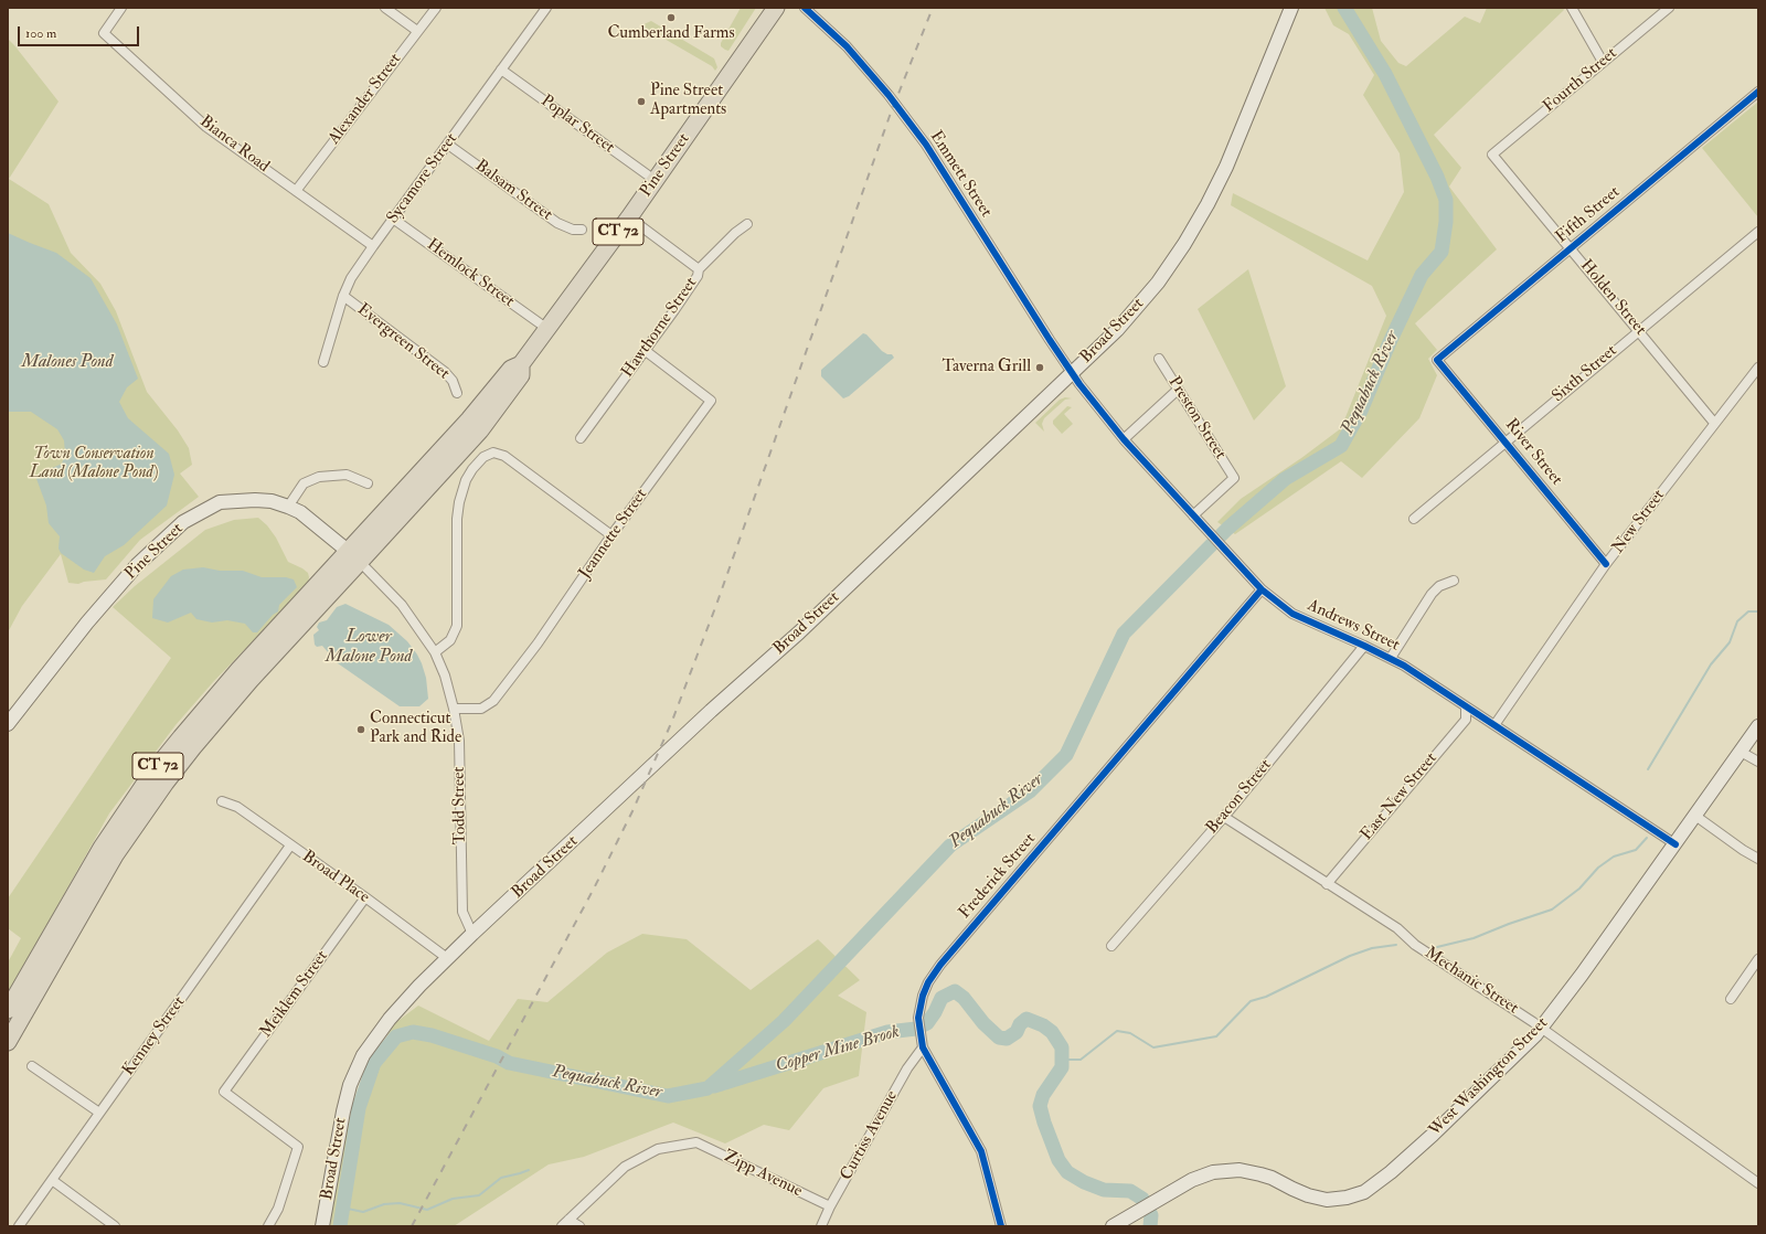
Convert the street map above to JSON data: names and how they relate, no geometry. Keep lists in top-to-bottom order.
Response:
{
  "streets": {
    "highway": ["Pine Street", "CT 72"],
    "main road": ["Broad Street", "West Washington Street"],
    "street": [
      "Fourth Street",
      "Alexander Street",
      "Poplar Street",
      "Bianca Road",
      "Emmett Street",
      "Sycamore Street",
      "Balsam Street",
      "Fifth Street",
      "Hemlock Street",
      "Holden Street",
      "Hawthorne Street",
      "Evergreen Street",
      "Sixth Street",
      "Preston Street",
      "River Street",
      "New Street",
      "Jeannette Street",
      "Andrews Street",
      "Beacon Street",
      "East New Street",
      "Todd Street",
      "Frederick Street",
      "Broad Place",
      "Mechanic Street",
      "Meiklem Street",
      "Kenney Street",
      "Curtiss Avenue",
      "Zipp Avenue"
    ]
  },
  "crossings": [
    ["Fourth Street", "Holden Street"],
    ["Alexander Street", "Bianca Road"],
    ["Poplar Street", "Pine Street"],
    ["Poplar Street", "Sycamore Street"],
    ["Bianca Road", "Sycamore Street"],
    ["Pine Street", "CT 72"],
    ["Pine Street", "Hemlock Street"],
    ["Pine Street", "Todd Street"],
    ["Emmett Street", "Broad Street"],
    ["Emmett Street", "Andrews Street"],
    ["Sycamore Street", "Balsam Street"],
    ["Sycamore Street", "Hemlock Street"],
    ["Sycamore Street", "Evergreen Street"],
    ["Fifth Street", "Holden Street"],
    ["Fifth Street", "River Street"],
    ["CT 72", "Todd Street"],
    ["Holden Street", "Sixth Street"],
    ["Holden Street", "New Street"],
    ["Hawthorne Street", "Jeannette Street"],
    ["Broad Street", "Andrews Street"],
    ["Broad Street", "Todd Street"],
    ["Broad Street", "Broad Place"],
    ["Sixth Street", "River Street"],
    ["Preston Street", "Andrews Street"],
    ["River Street", "New Street"],
    ["New Street", "Andrews Street"],
    ["Jeannette Street", "Todd Street"],
    ["Andrews Street", "Beacon Street"],
    ["Andrews Street", "East New Street"],
    ["Andrews Street", "Frederick Street"],
    ["Andrews Street", "West Washington Street"],
    ["Beacon Street", "Mechanic Street"],
    ["East New Street", "Mechanic Street"],
    ["Frederick Street", "Curtiss Avenue"],
    ["Broad Place", "Meiklem Street"],
    ["Broad Place", "Kenney Street"],
    ["Mechanic Street", "West Washington Street"],
    ["Curtiss Avenue", "Zipp Avenue"]
  ],
  "water": [
    "Malones Pond",
    "Pequabuck River",
    "Lower Malone Pond",
    "Copper Mine Brook"
  ],
  "parks": ["Town Conservation Land (Malone Pond)"],
  "places": [
    "Cumberland Farms",
    "Pine Street Apartments",
    "Taverna Grill",
    "Connecticut Park and Ride"
  ],
  "scale_bar": "100 m"
}
